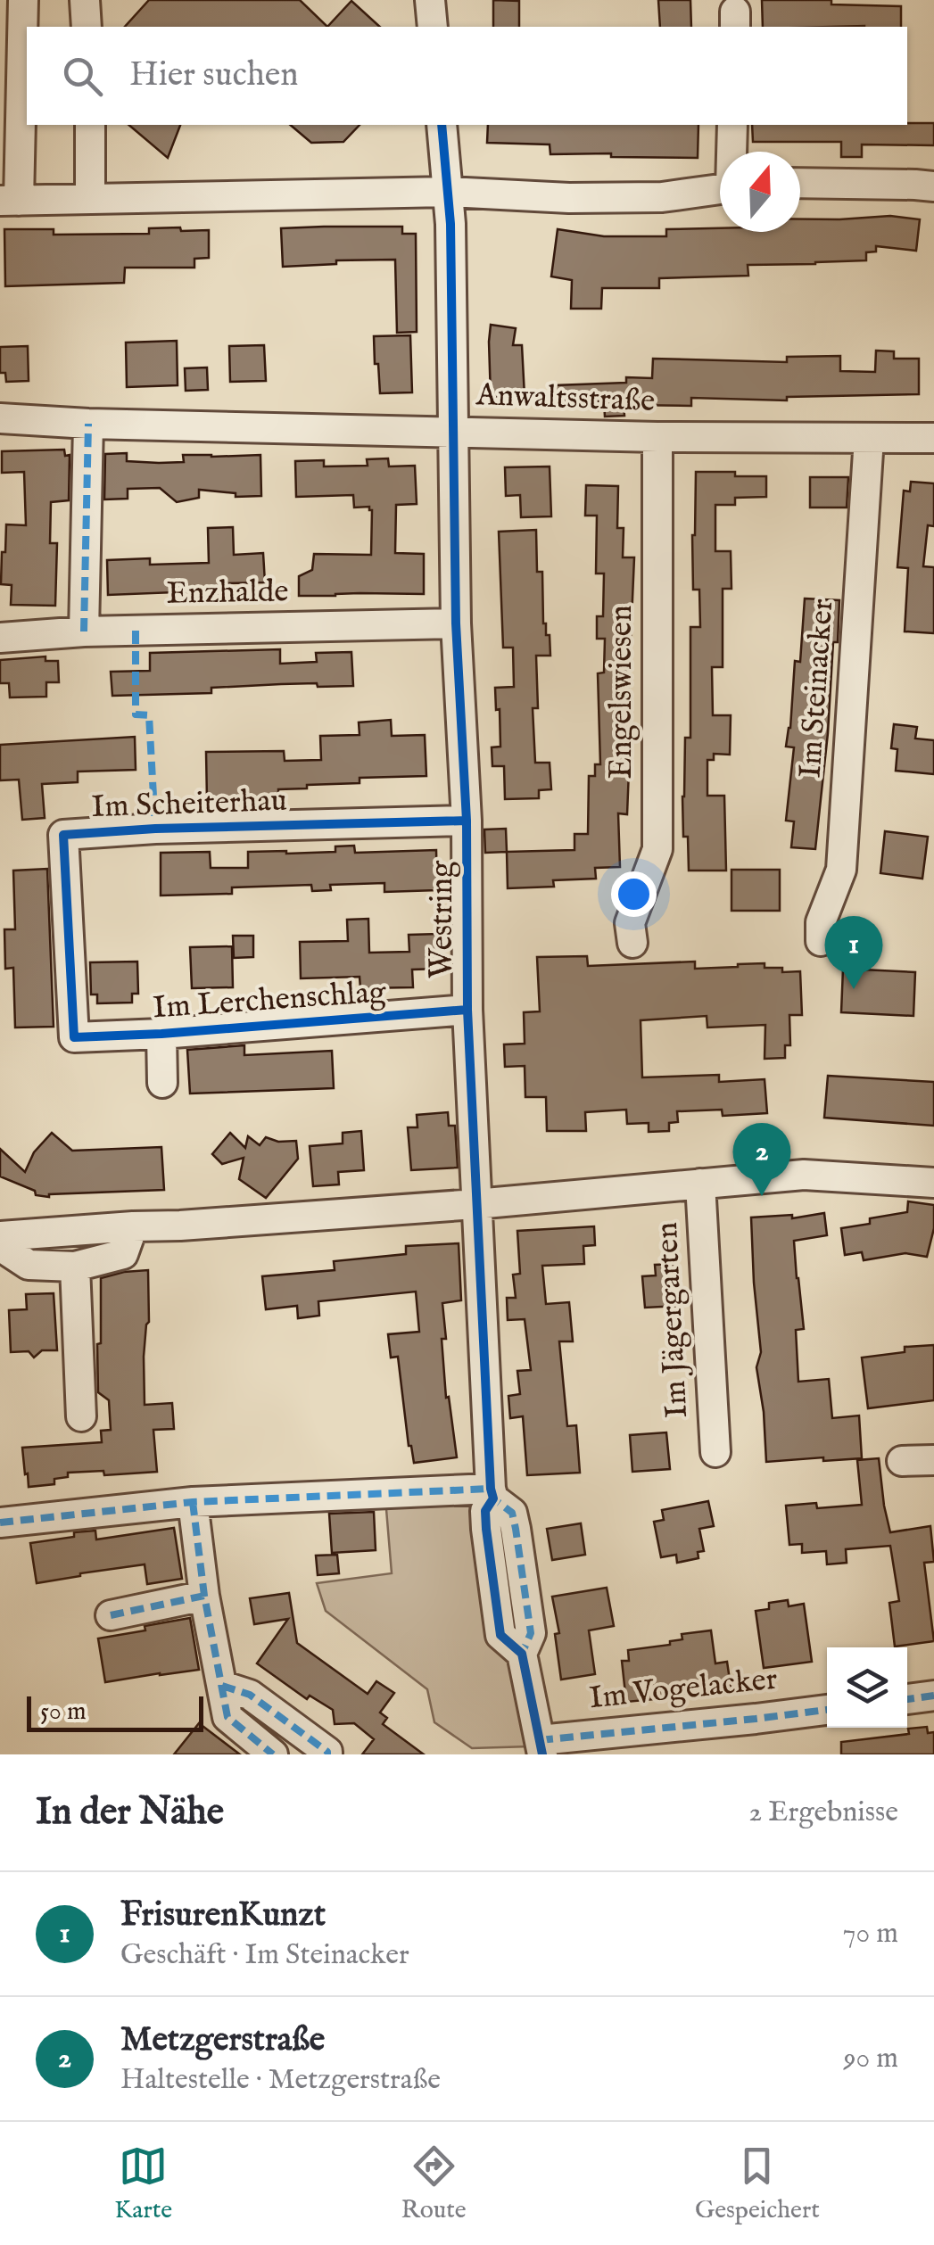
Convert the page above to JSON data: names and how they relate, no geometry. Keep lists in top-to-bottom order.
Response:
{
  "streets": {
    "street": [
      "Anwaltsstraße",
      "Enzhalde",
      "Im Steinacker",
      "Engelswiesen",
      "Im Scheiterhau",
      "Westring",
      "Im Lerchenschlag",
      "Im Jägergarten",
      "Im Vogelacker"
    ]
  },
  "crossings": [
    ["Anwaltsstraße", "Im Steinacker"],
    ["Anwaltsstraße", "Engelswiesen"],
    ["Anwaltsstraße", "Westring"],
    ["Enzhalde", "Westring"],
    ["Im Scheiterhau", "Westring"],
    ["Im Scheiterhau", "Im Lerchenschlag"],
    ["Westring", "Im Lerchenschlag"]
  ],
  "scale_bar": "50 m",
  "north": "top",
  "page": {
    "search": "Hier suchen",
    "pins": ["1", "2"],
    "scale": "50 m",
    "heading": ["In der Nähe", "2 Ergebnisse"],
    "list": [
      {
        "mark": "1",
        "name": "FrisurenKunzt",
        "note": "Geschäft · Im Steinacker",
        "value": "70 m"
      },
      {
        "mark": "2",
        "name": "Metzgerstraße",
        "note": "Haltestelle · Metzgerstraße",
        "value": "90 m"
      }
    ],
    "nav": ["Karte", "Route", "Gespeichert"]
  }
}
